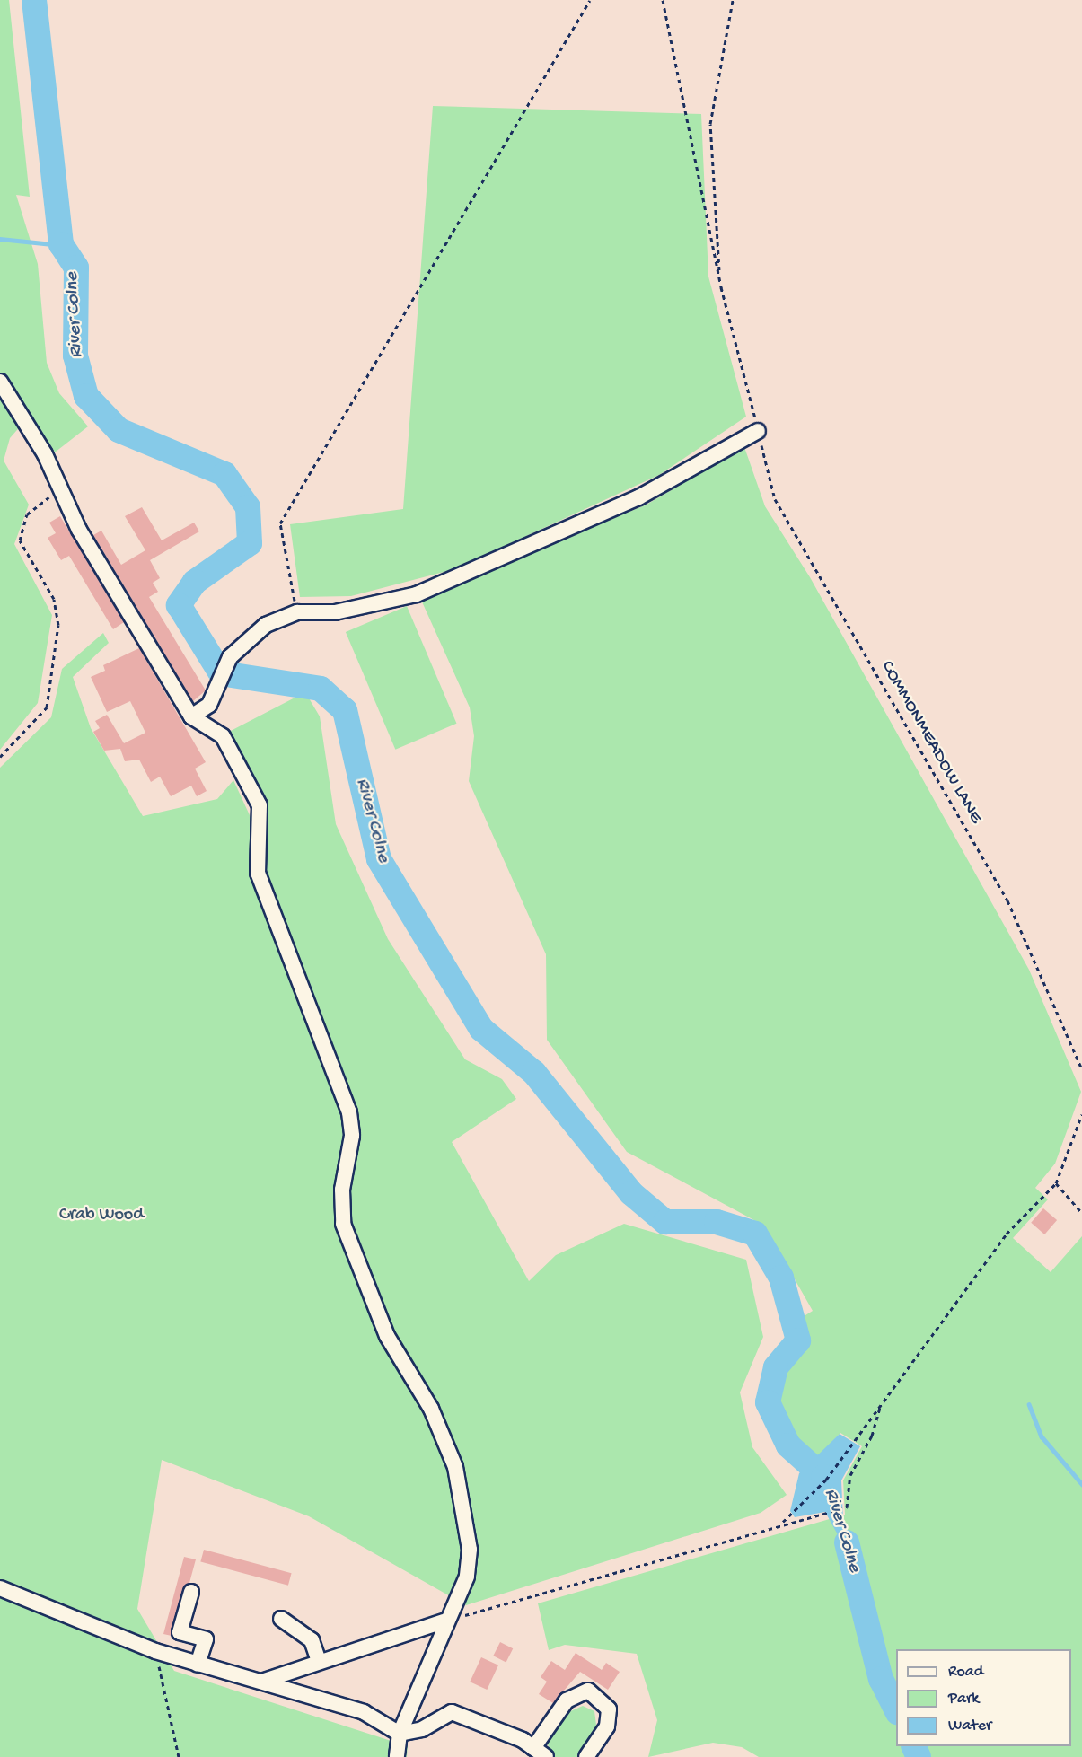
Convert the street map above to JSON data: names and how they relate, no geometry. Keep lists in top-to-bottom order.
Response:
{
  "streets": {
    "path": ["COMMONMEADOW LANE"]
  },
  "water": ["River Colne"],
  "parks": ["Crab Wood"],
  "legend": ["Road", "Park", "Water"]
}
